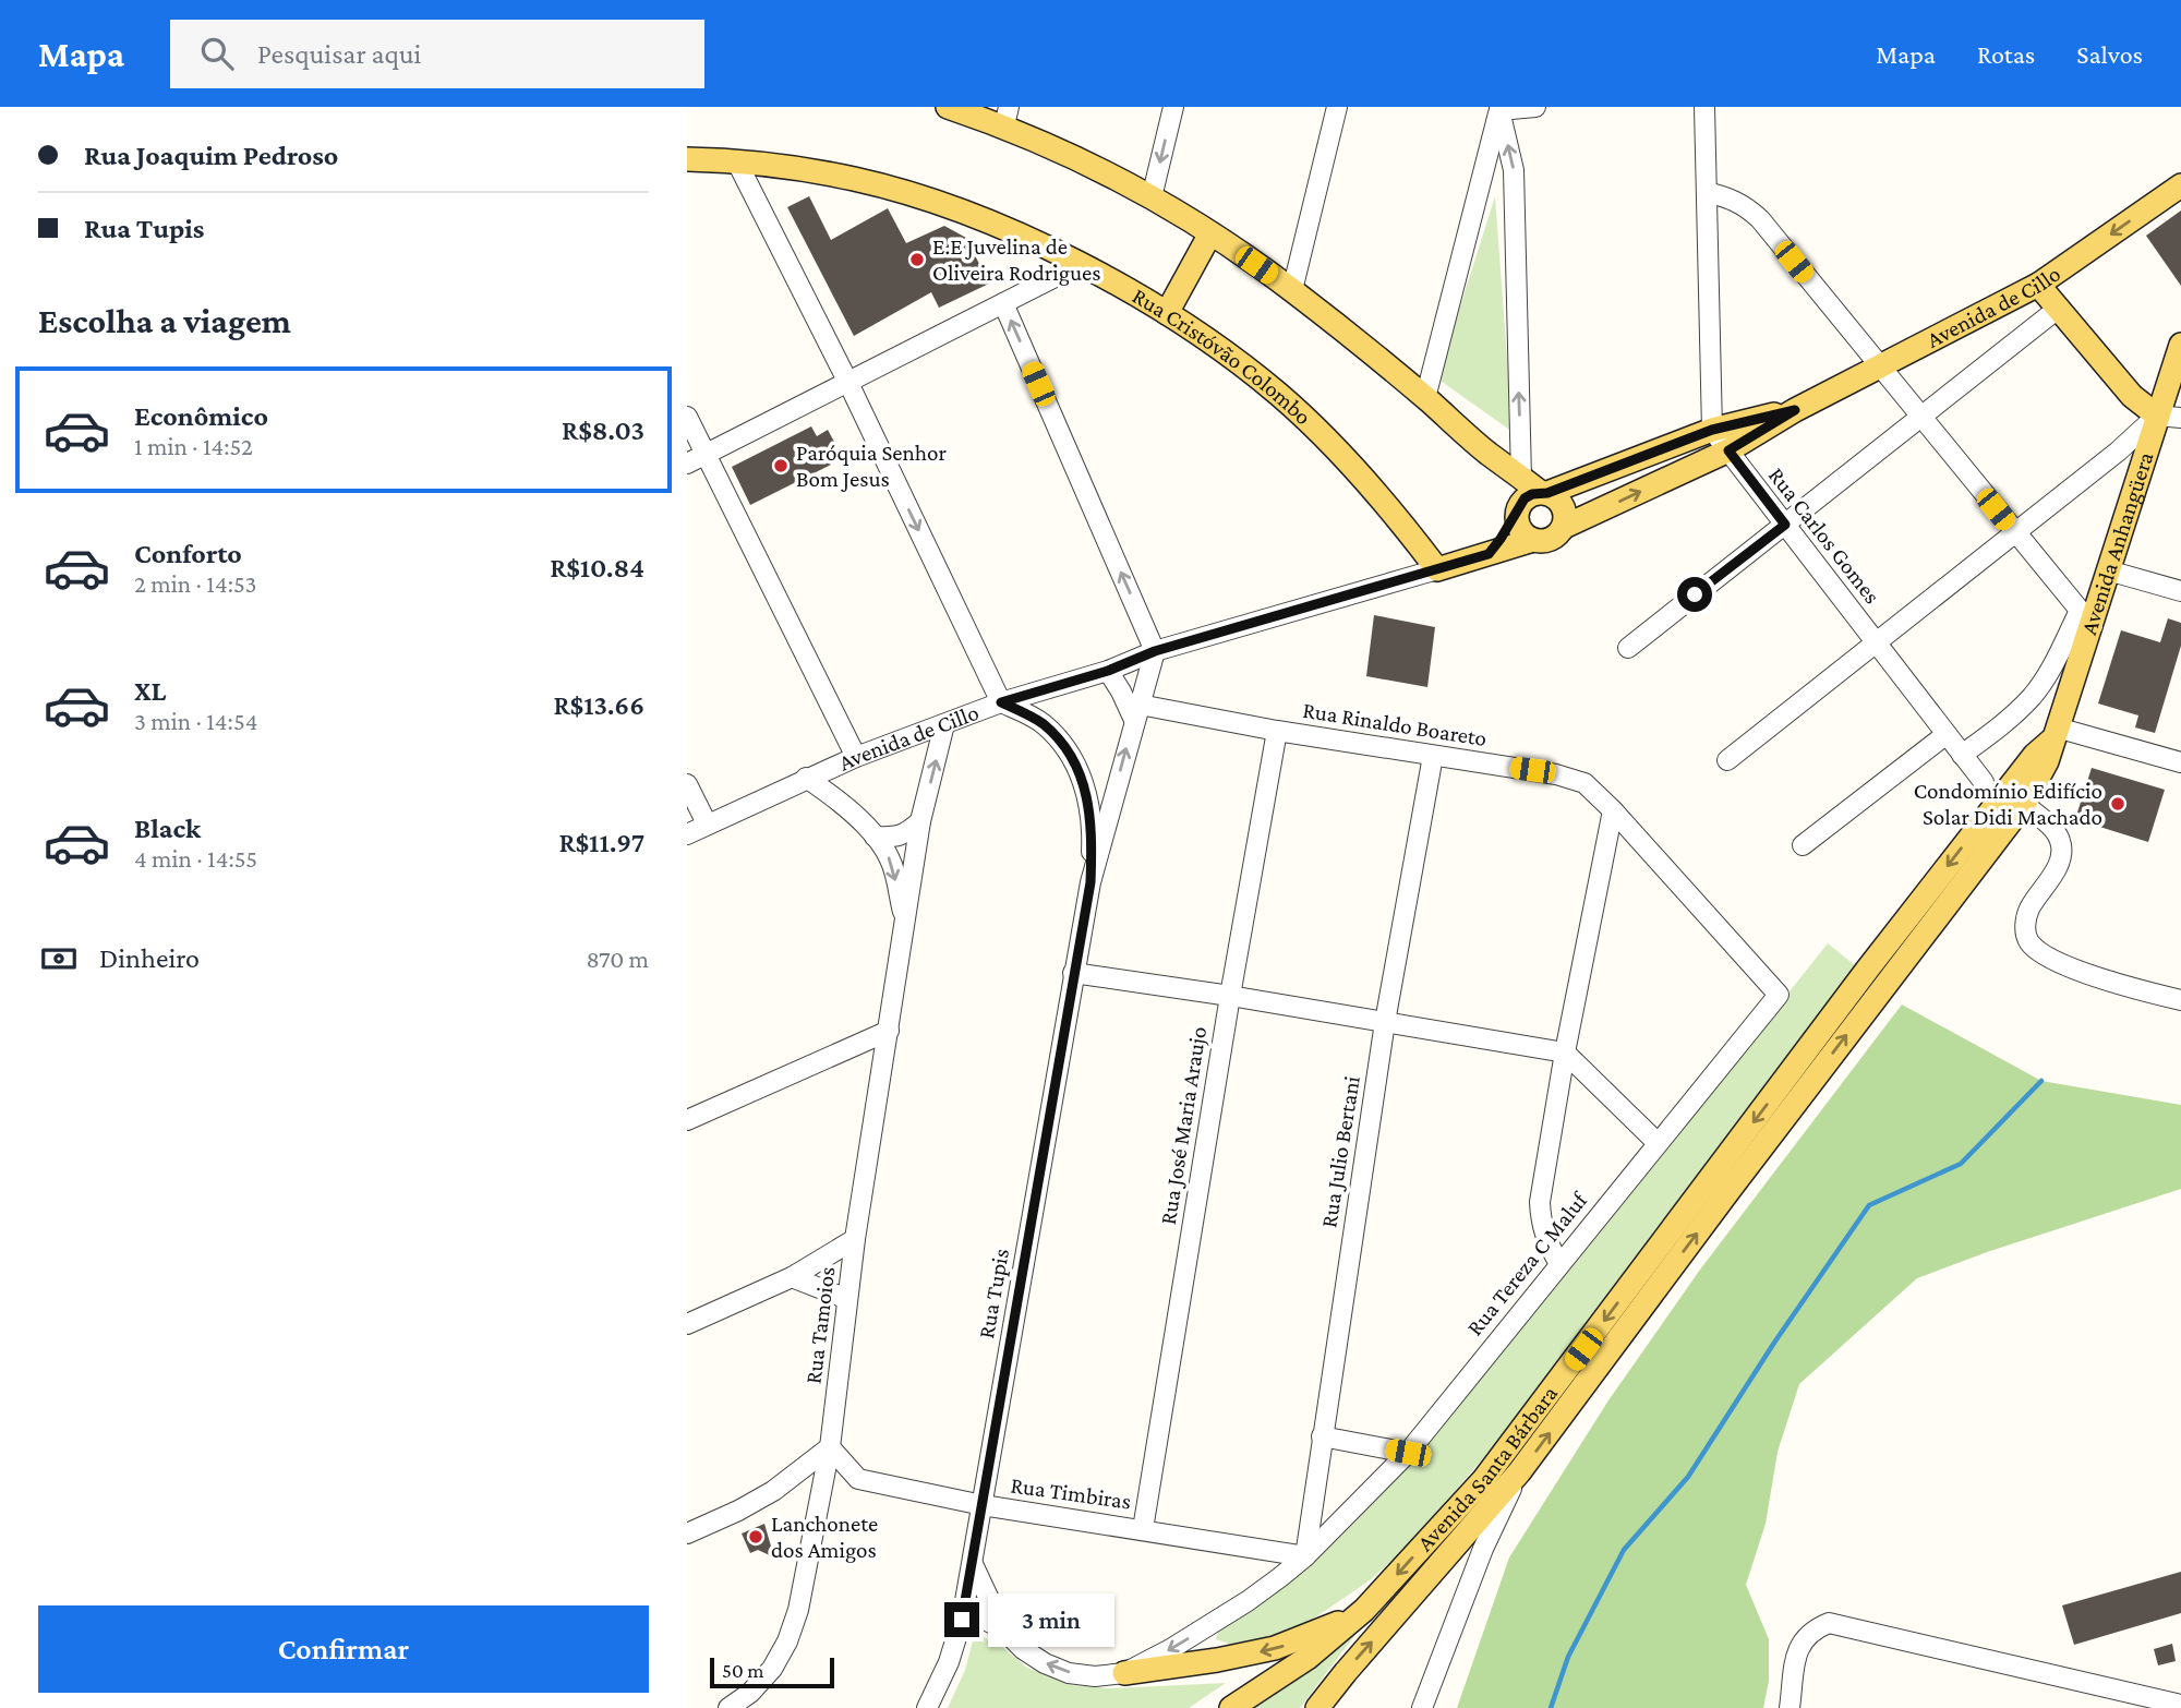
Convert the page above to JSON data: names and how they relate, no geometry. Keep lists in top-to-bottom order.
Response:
{
  "streets": {
    "main road": [
      "Avenida de Cillo",
      "Rua Cristóvão Colombo",
      "Avenida Anhangüera",
      "Avenida Santa Bárbara"
    ],
    "street": [
      "Rua Carlos Gomes",
      "Rua Rinaldo Boareto",
      "Rua José Maria Araujo",
      "Rua Julio Bertani",
      "Rua Tereza C Maluf",
      "Rua Tupis",
      "Rua Tamoios",
      "Rua Timbiras"
    ]
  },
  "crossings": [
    ["Avenida de Cillo", "Rua Cristóvão Colombo"],
    ["Avenida de Cillo", "Rua Carlos Gomes"],
    ["Avenida de Cillo", "Rua Tupis"],
    ["Avenida de Cillo", "Rua Tamoios"],
    ["Avenida Anhangüera", "Avenida Santa Bárbara"],
    ["Rua Rinaldo Boareto", "Rua José Maria Araujo"],
    ["Rua Rinaldo Boareto", "Rua Julio Bertani"],
    ["Rua Rinaldo Boareto", "Rua Tereza C Maluf"],
    ["Rua Rinaldo Boareto", "Rua Tupis"],
    ["Rua José Maria Araujo", "Rua Timbiras"],
    ["Rua Julio Bertani", "Rua Tereza C Maluf"],
    ["Rua Julio Bertani", "Rua Timbiras"],
    ["Rua Tereza C Maluf", "Rua Timbiras"],
    ["Rua Tupis", "Rua Timbiras"],
    ["Rua Tamoios", "Rua Timbiras"]
  ],
  "places": [
    "E.E Juvelina de Oliveira Rodrigues",
    "Paróquia Senhor Bom Jesus",
    "Condomínio Edifício Solar Didi Machado",
    "Lanchonete dos Amigos"
  ],
  "scale_bar": "50 m",
  "page": {
    "header": "Mapa",
    "search": "Pesquisar aqui",
    "nav": ["Mapa", "Rotas", "Salvos"],
    "banner": ["Rua Joaquim Pedroso", "Rua Tupis"],
    "heading": "Escolha a viagem",
    "list": [
      {
        "name": "Econômico",
        "note": "1 min · 14:52",
        "value": "R$8.03"
      },
      {
        "name": "Conforto",
        "note": "2 min · 14:53",
        "value": "R$10.84"
      },
      {
        "name": "XL",
        "note": "3 min · 14:54",
        "value": "R$13.66"
      },
      {
        "name": "Black",
        "note": "4 min · 14:55",
        "value": "R$11.97"
      }
    ],
    "pay": ["Dinheiro", "870 m"],
    "buttons": "Confirmar",
    "bubble": "3 min",
    "scale": "50 m"
  }
}
